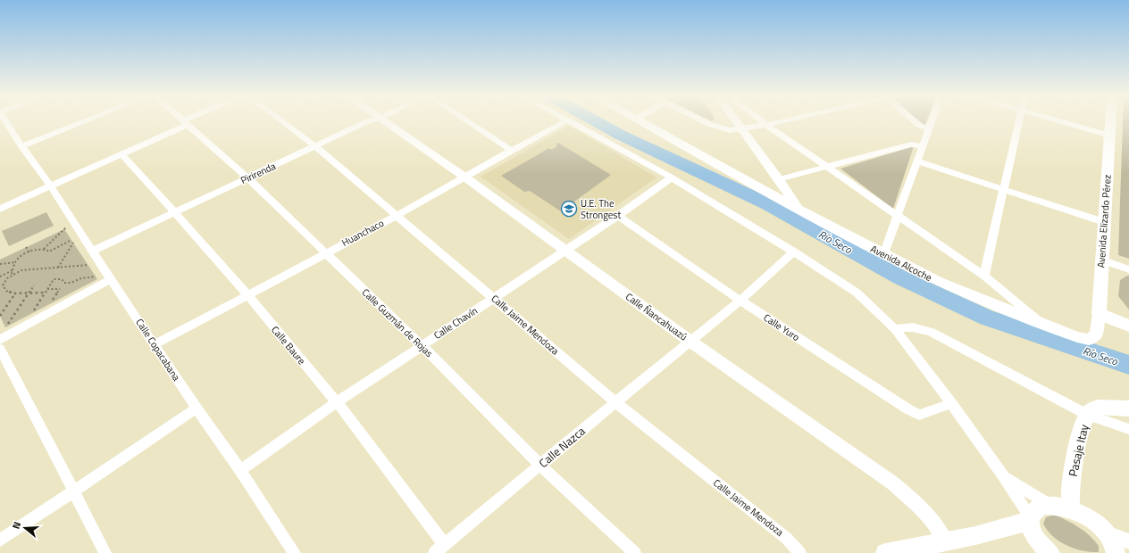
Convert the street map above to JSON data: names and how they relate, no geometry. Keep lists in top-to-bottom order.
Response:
{
  "streets": {
    "main road": ["Avenida Elizardo Pérez", "Pasaje Itay"],
    "street": [
      "Pirirenda",
      "Huanchaco",
      "Avenida Alcoche",
      "Calle Ñancahuazú",
      "Calle Guzmán de Rojas",
      "Calle Chavín",
      "Calle Jaime Mendoza",
      "Calle Yuro",
      "Calle Baure",
      "Calle Copacabana",
      "Calle Nazca"
    ]
  },
  "crossings": [
    ["Pirirenda", "Calle Guzmán de Rojas"],
    ["Pirirenda", "Calle Jaime Mendoza"],
    ["Pirirenda", "Calle Baure"],
    ["Pirirenda", "Calle Copacabana"],
    ["Avenida Elizardo Pérez", "Avenida Alcoche"],
    ["Huanchaco", "Calle Ñancahuazú"],
    ["Huanchaco", "Calle Guzmán de Rojas"],
    ["Huanchaco", "Calle Jaime Mendoza"],
    ["Huanchaco", "Calle Baure"],
    ["Huanchaco", "Calle Copacabana"],
    ["Calle Ñancahuazú", "Calle Chavín"],
    ["Calle Ñancahuazú", "Calle Nazca"],
    ["Calle Guzmán de Rojas", "Calle Chavín"],
    ["Calle Guzmán de Rojas", "Calle Nazca"],
    ["Calle Chavín", "Calle Jaime Mendoza"],
    ["Calle Chavín", "Calle Yuro"],
    ["Calle Chavín", "Calle Baure"],
    ["Calle Chavín", "Calle Copacabana"],
    ["Calle Jaime Mendoza", "Calle Nazca"],
    ["Calle Yuro", "Calle Nazca"],
    ["Calle Baure", "Calle Nazca"]
  ],
  "water": ["Río Seco"],
  "places": {
    "school or university": ["U.E. The Strongest"]
  },
  "north": "left"
}
